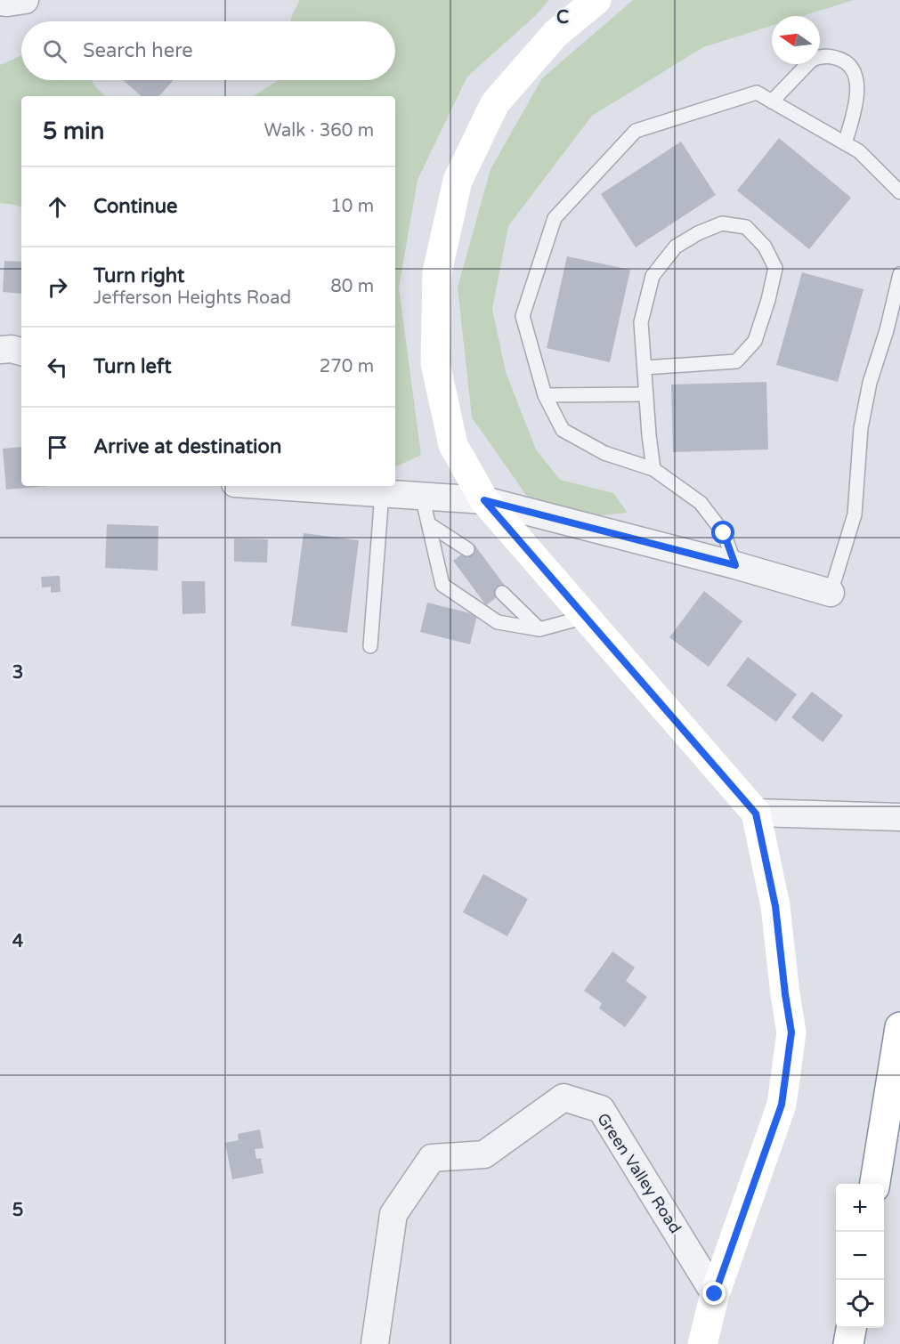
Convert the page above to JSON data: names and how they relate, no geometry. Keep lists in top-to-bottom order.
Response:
{
  "streets": {
    "street": ["Green Valley Road"]
  },
  "north": "left",
  "page": {
    "search": "Search here",
    "heading": ["5 min", "Walk · 360 m"],
    "list": [
      ["Continue", "10 m"],
      ["Turn right", "Jefferson Heights Road", "80 m"],
      ["Turn left", "270 m"],
      "Arrive at destination"
    ],
    "map_buttons": ["+", "−"]
  },
  "grid": {
    "columns": ["C"],
    "rows": ["3", "4", "5"]
  }
}
